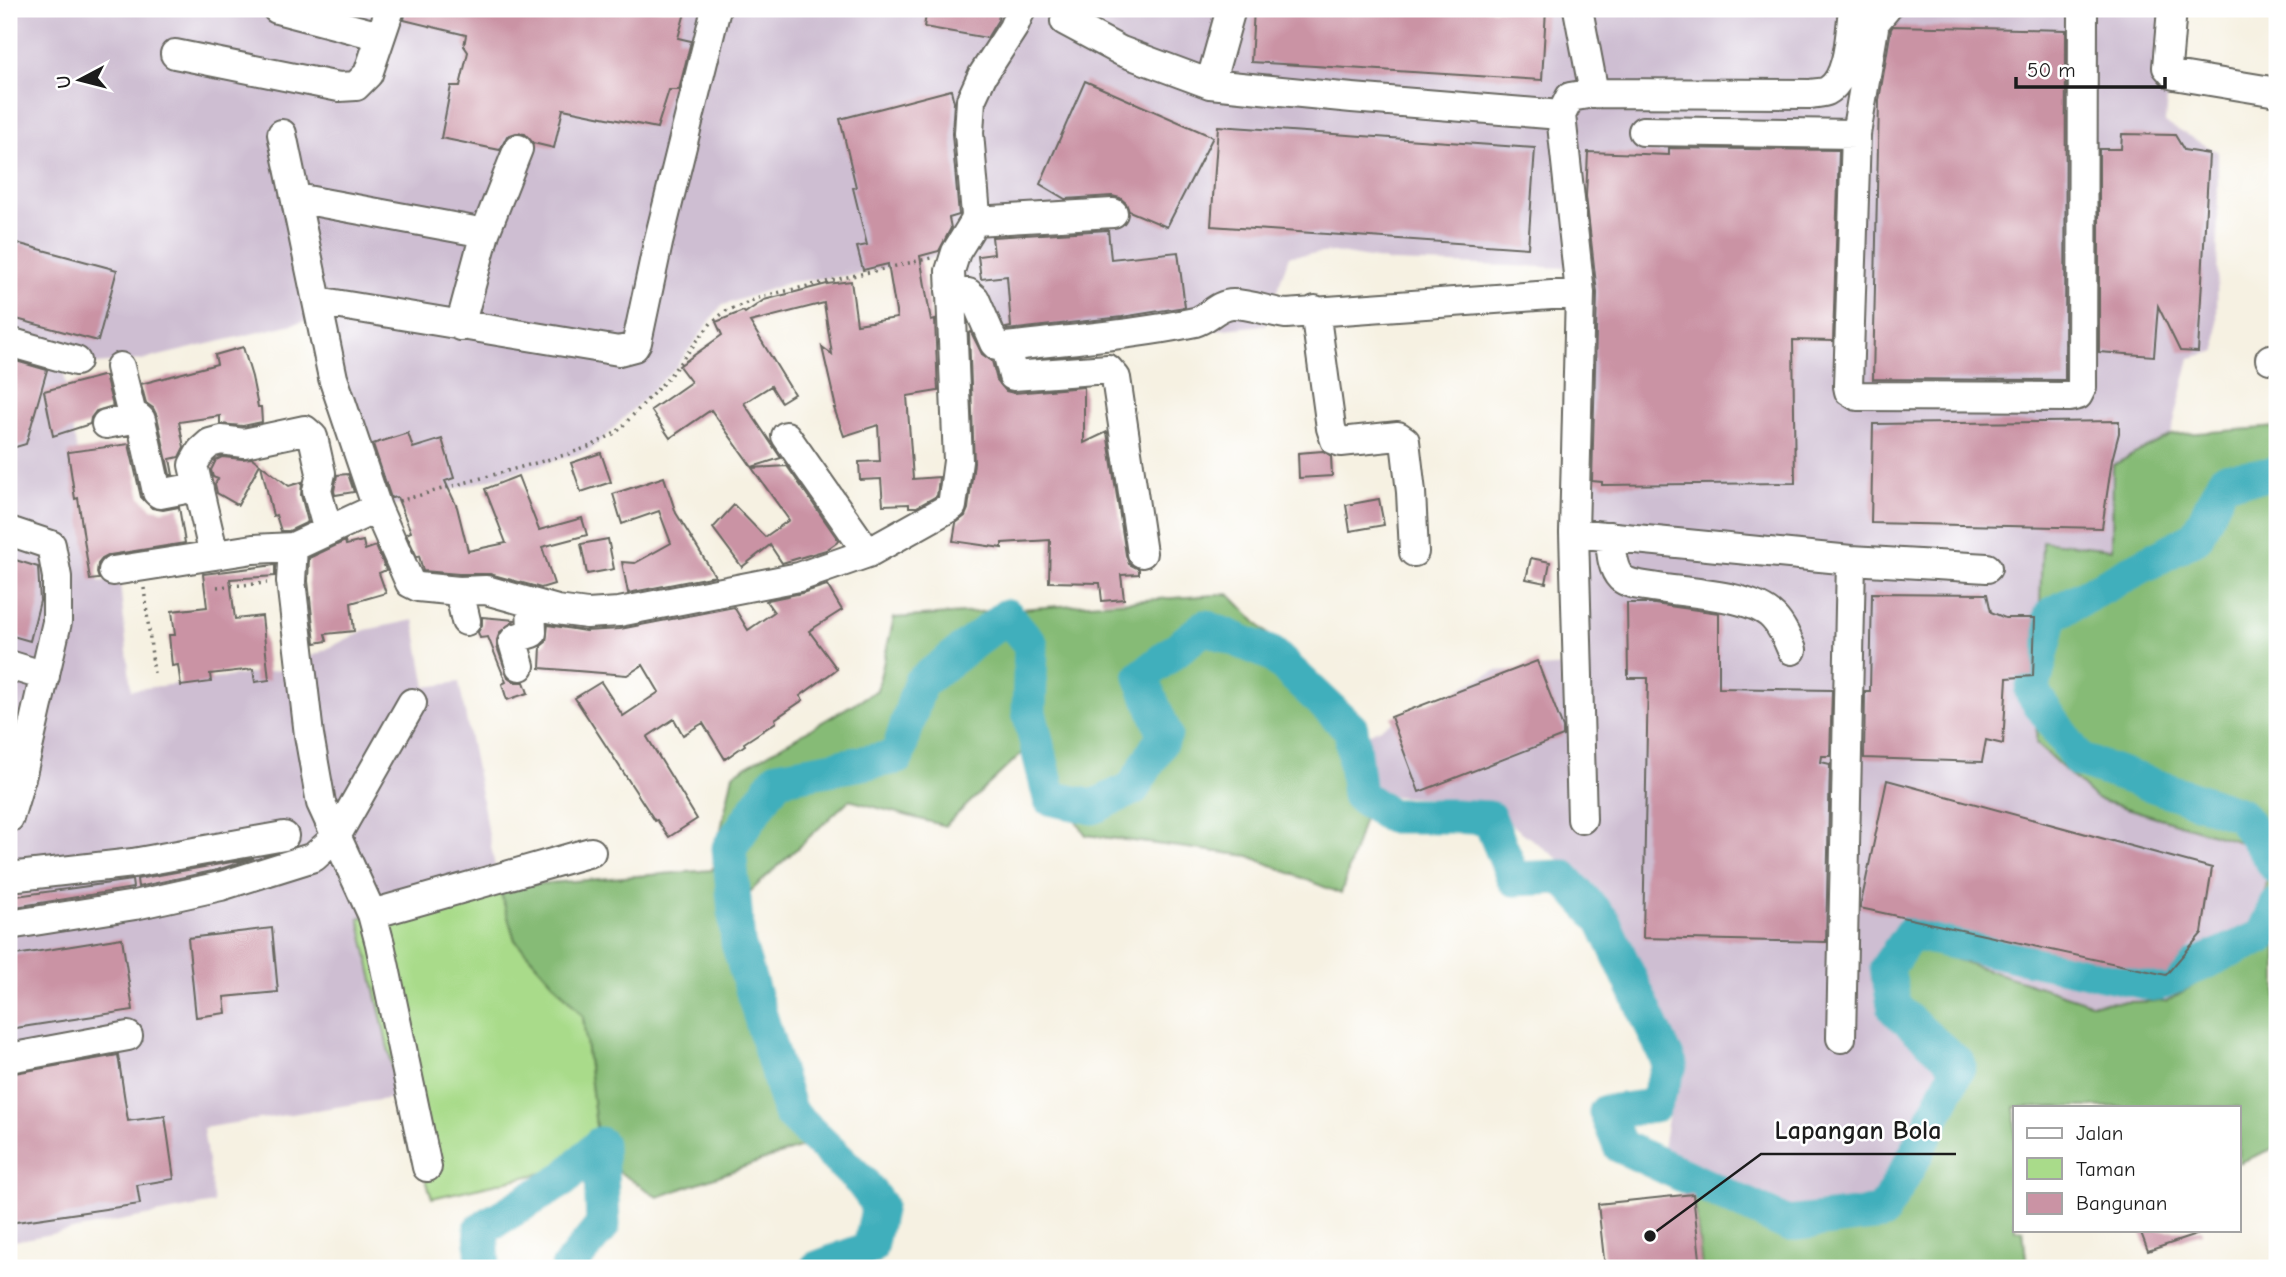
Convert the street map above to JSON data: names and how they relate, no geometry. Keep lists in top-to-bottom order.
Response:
{
  "places": ["Lapangan Bola"],
  "legend": ["Jalan", "Taman", "Bangunan"],
  "scale_bar": "50 m",
  "north": "left"
}
